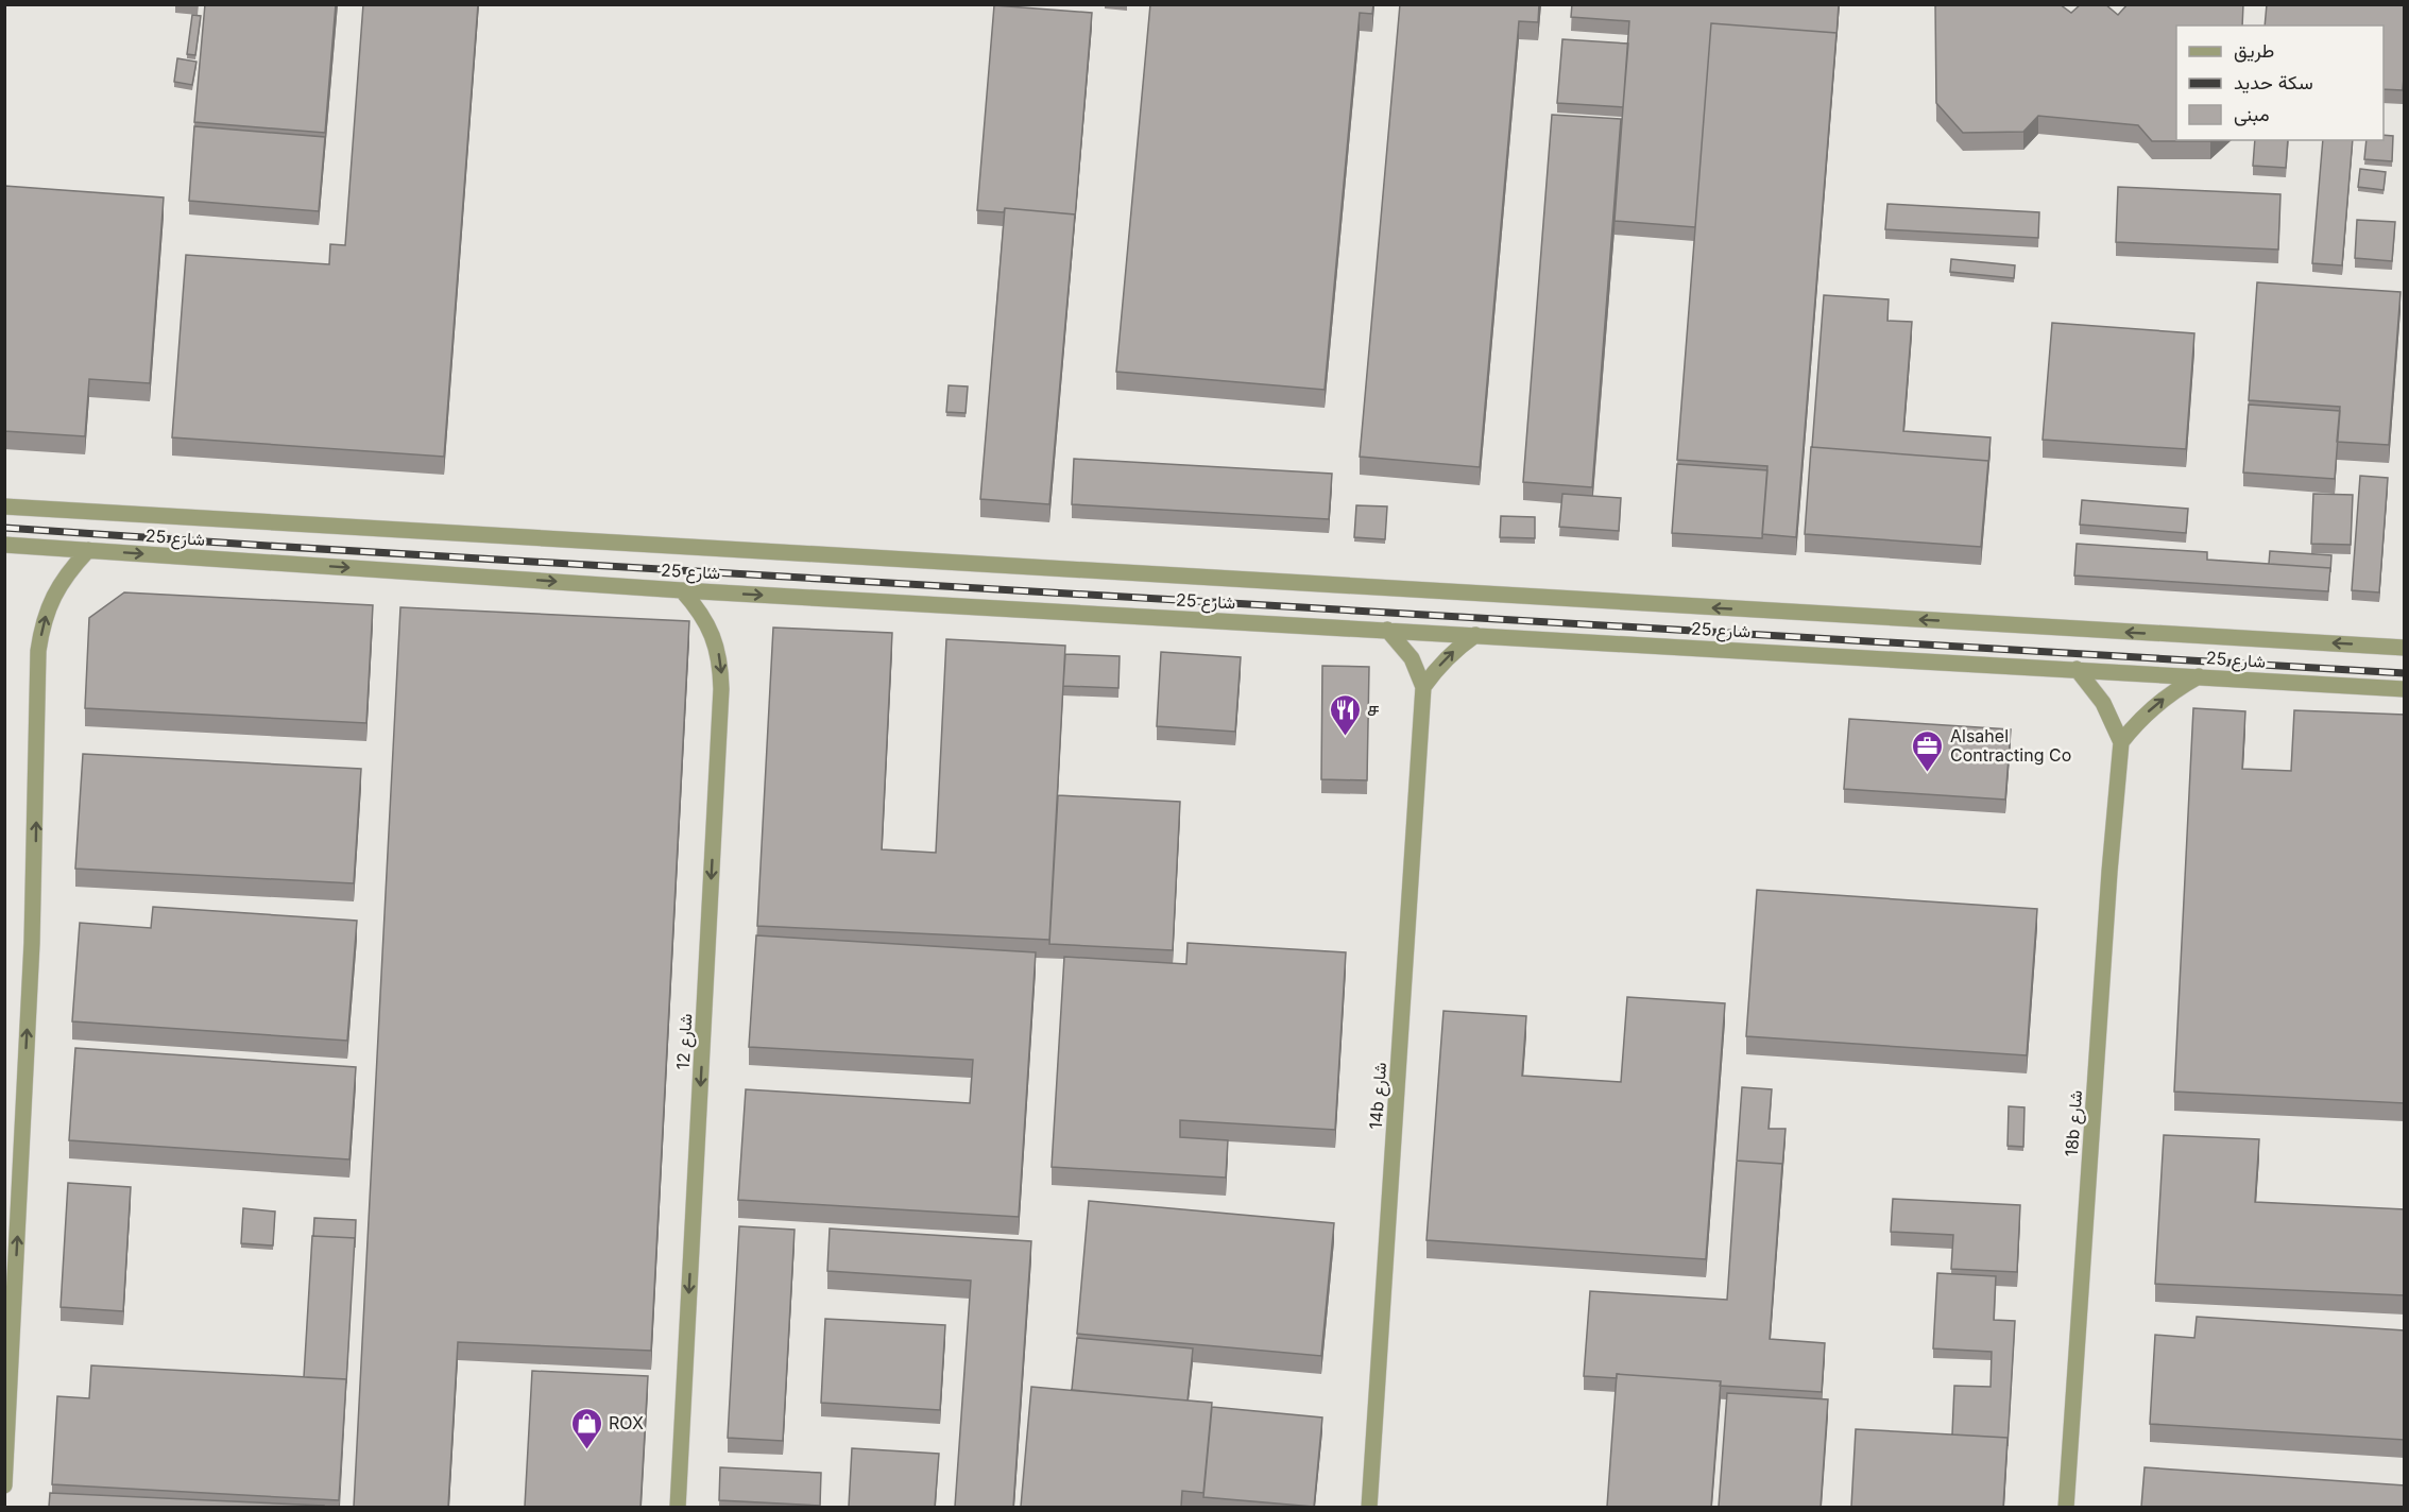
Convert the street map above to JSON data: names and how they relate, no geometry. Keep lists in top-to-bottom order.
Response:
{
  "streets": {
    "street": [
      "شارع 25",
      "شارع 12",
      "14b شارع",
      "18b شارع"
    ]
  },
  "crossings": [
    ["شارع 25", "شارع 12"],
    ["شارع 25", "14b شارع"],
    ["شارع 25", "18b شارع"]
  ],
  "one_way": ["شارع 12"],
  "places": {
    "restaurant": ["ச"],
    "office": ["Alsahel Contracting Co"],
    "shop": ["ROX"]
  },
  "legend": ["طريق", "سكة حديد", "مبنى"]
}
